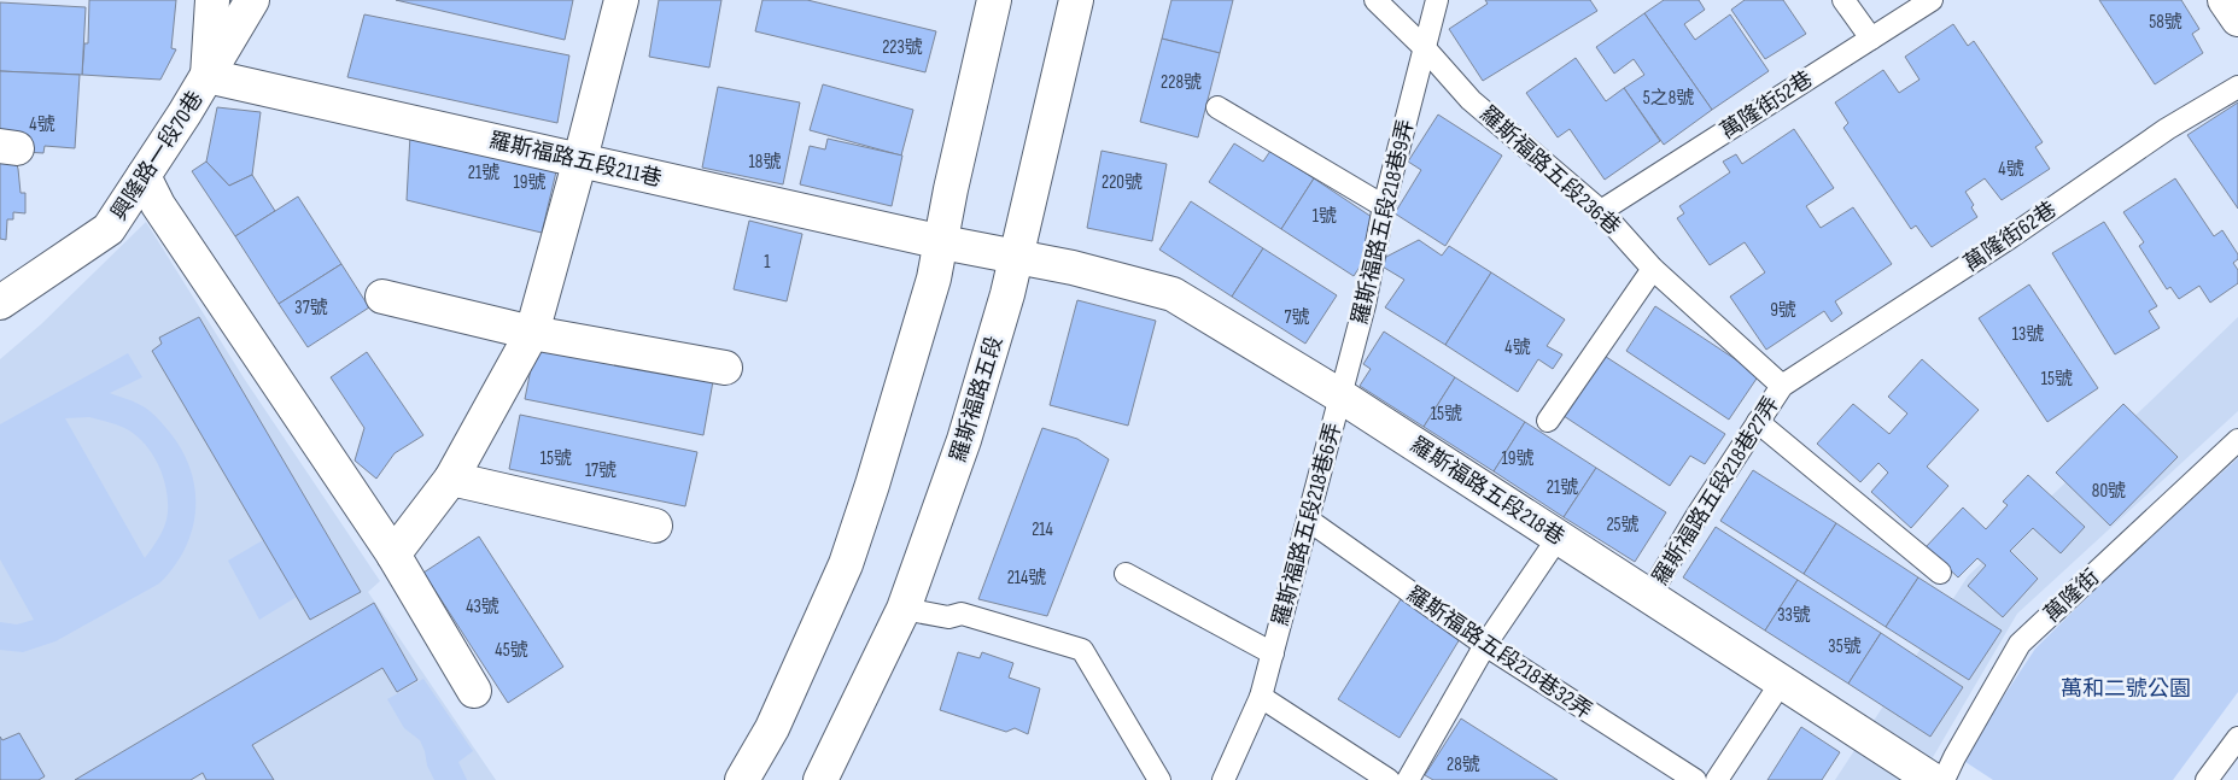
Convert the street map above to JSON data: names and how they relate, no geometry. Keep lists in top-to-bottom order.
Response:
{
  "streets": {
    "street": [
      "興隆路一段70巷",
      "羅斯福路五段211巷",
      "羅斯福路五段",
      "羅斯福路五段218巷"
    ],
    "lane": [
      "萬隆街52巷",
      "羅斯福路五段236巷",
      "羅斯福路五段218巷9弄",
      "萬隆街62巷",
      "羅斯福路五段218巷27弄",
      "羅斯福路五段218巷6弄",
      "萬隆街",
      "羅斯福路五段218巷32弄"
    ]
  },
  "crossings": [
    ["萬隆街52巷", "羅斯福路五段236巷"],
    ["興隆路一段70巷", "羅斯福路五段211巷"],
    ["羅斯福路五段211巷", "羅斯福路五段"],
    ["羅斯福路五段211巷", "羅斯福路五段218巷"],
    ["羅斯福路五段236巷", "羅斯福路五段218巷9弄"],
    ["羅斯福路五段236巷", "萬隆街62巷"],
    ["羅斯福路五段236巷", "羅斯福路五段218巷27弄"],
    ["羅斯福路五段218巷9弄", "羅斯福路五段218巷"],
    ["羅斯福路五段218巷9弄", "羅斯福路五段218巷6弄"],
    ["萬隆街62巷", "羅斯福路五段218巷27弄"],
    ["羅斯福路五段", "羅斯福路五段218巷"],
    ["羅斯福路五段218巷", "羅斯福路五段218巷27弄"],
    ["羅斯福路五段218巷", "羅斯福路五段218巷6弄"],
    ["羅斯福路五段218巷6弄", "羅斯福路五段218巷32弄"]
  ],
  "parks": ["萬和二號公園"],
  "house_numbers": [
    "58號",
    "223號",
    "228號",
    "5之8號",
    "4號",
    "18號",
    "4號",
    "21號",
    "19號",
    "220號",
    "1號",
    "1",
    "37號",
    "9號",
    "7號",
    "13號",
    "4號",
    "15號",
    "15號",
    "15號",
    "19號",
    "17號",
    "21號",
    "80號",
    "25號",
    "214",
    "214號",
    "43號",
    "33號",
    "35號",
    "45號",
    "28號"
  ]
}
